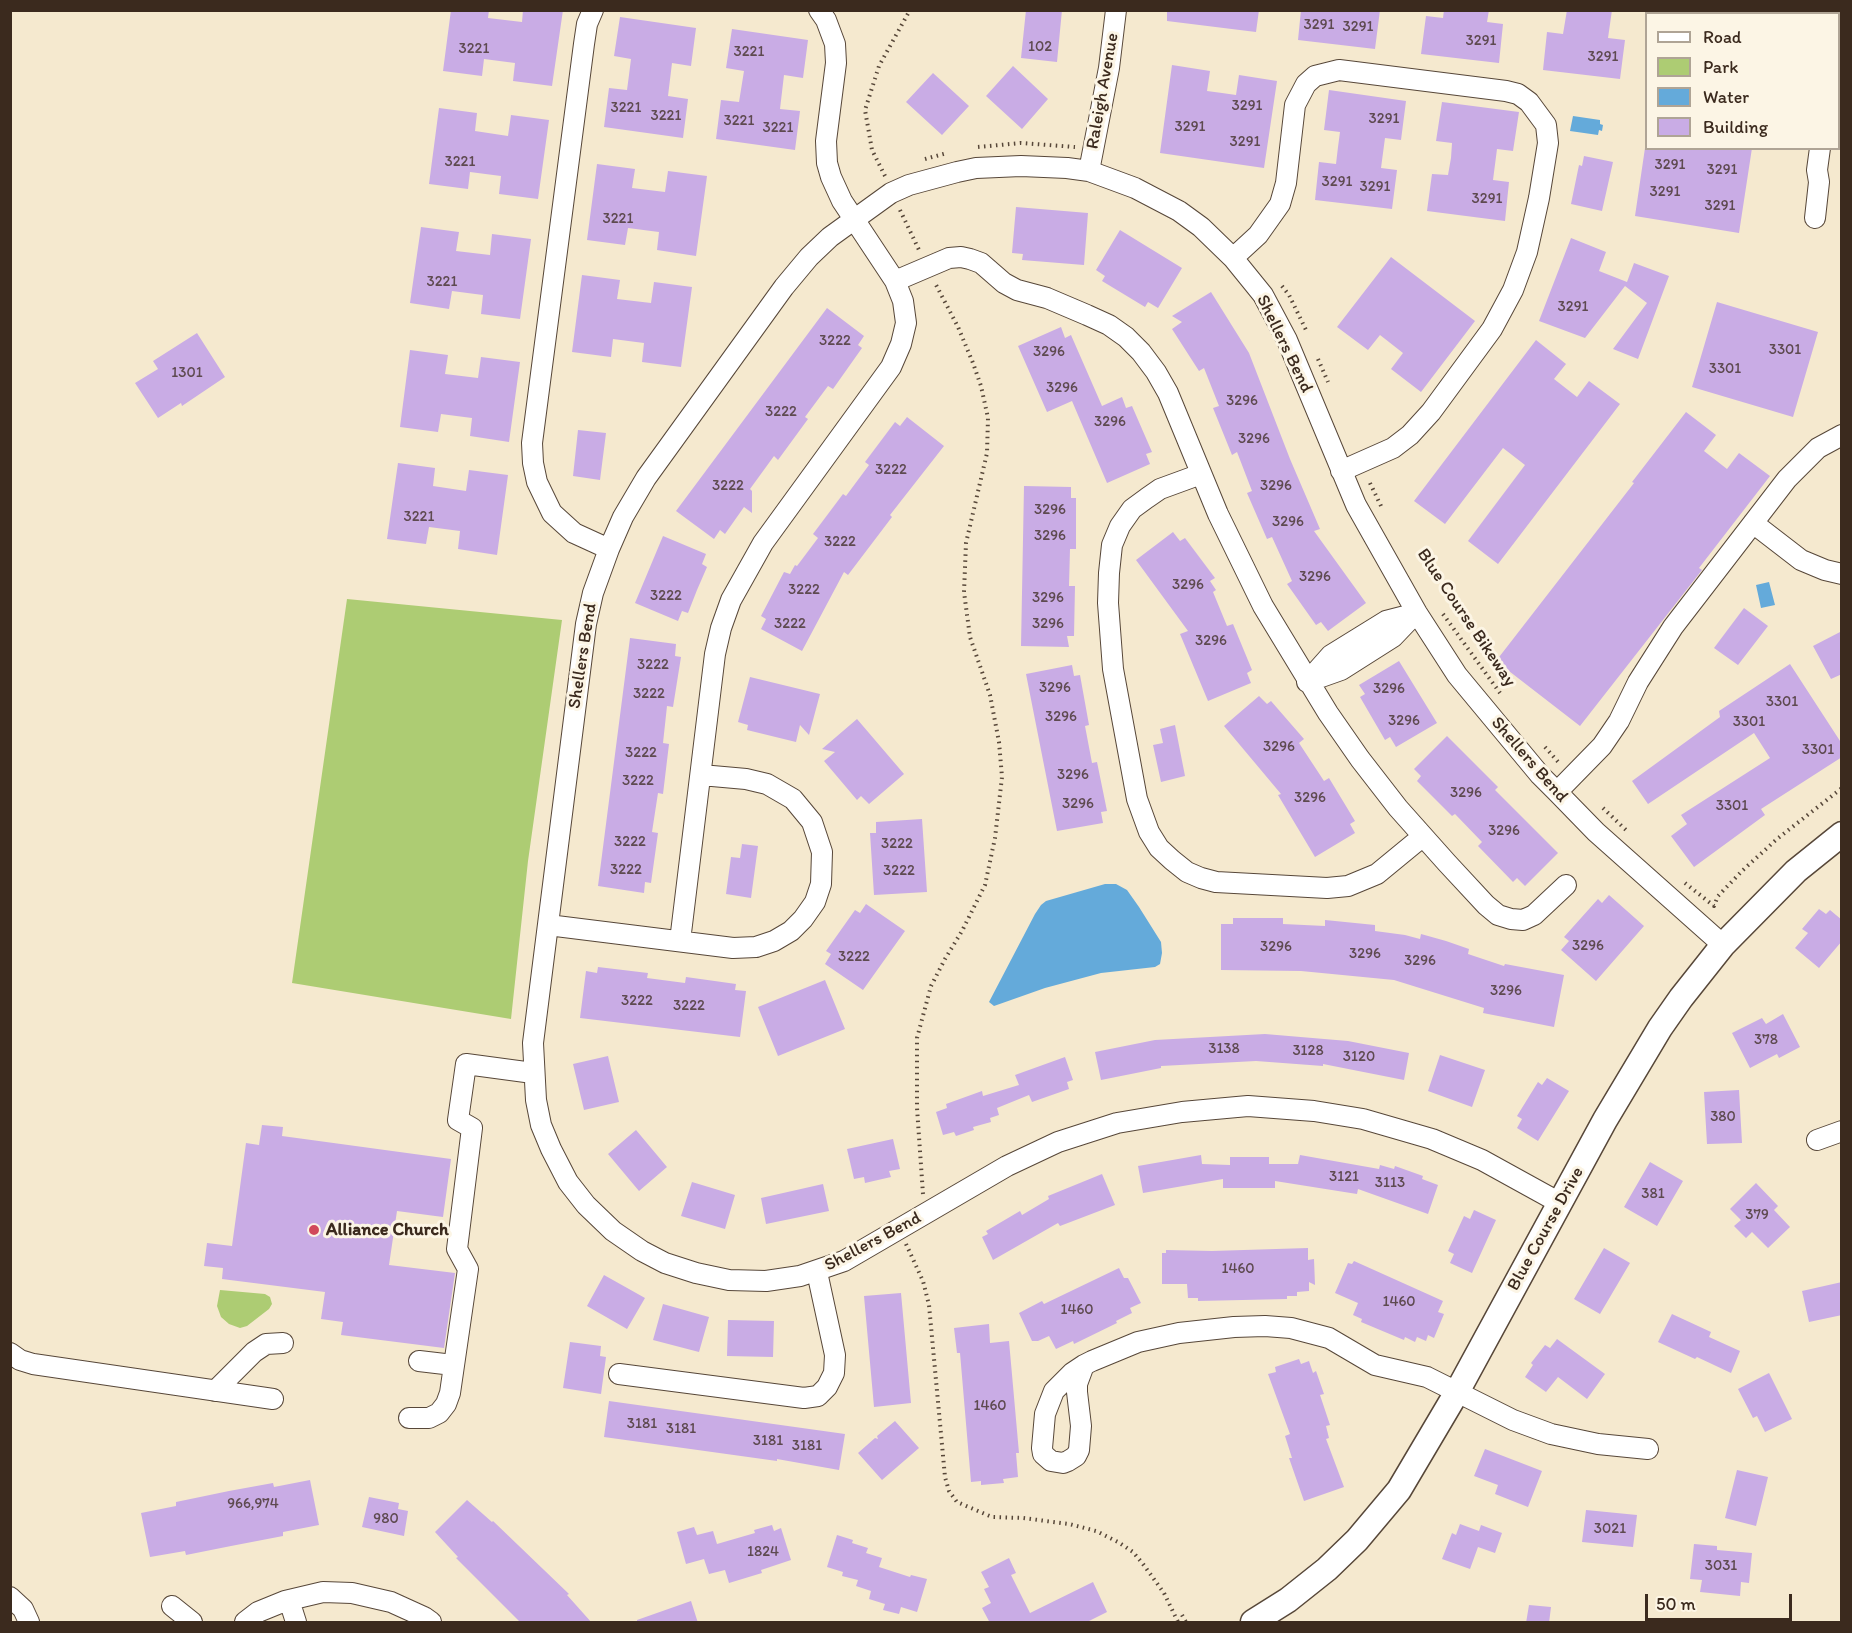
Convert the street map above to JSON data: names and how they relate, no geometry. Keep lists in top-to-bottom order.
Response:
{
  "streets": {
    "main road": ["Blue Course Drive"],
    "street": ["Raleigh Avenue", "Shellers Bend"],
    "path": ["Blue Course Bikeway"]
  },
  "crossings": [
    ["Raleigh Avenue", "Shellers Bend"],
    ["Shellers Bend", "Blue Course Drive"]
  ],
  "places": ["Alliance Church"],
  "house_numbers": [
    "3291",
    "3291",
    "3291",
    "102",
    "3221",
    "3221",
    "3291",
    "3291",
    "3221",
    "3221",
    "3291",
    "3221",
    "3291",
    "3221",
    "3291",
    "3221",
    "3291",
    "3291",
    "3291",
    "3291",
    "3291",
    "3291",
    "3291",
    "3221",
    "3221",
    "3291",
    "3222",
    "3301",
    "3296",
    "3301",
    "1301",
    "3296",
    "3296",
    "3222",
    "3296",
    "3296",
    "3222",
    "3222",
    "3296",
    "3296",
    "3221",
    "3296",
    "3296",
    "3222",
    "3296",
    "3296",
    "3222",
    "3222",
    "3296",
    "3222",
    "3296",
    "3296",
    "3222",
    "3296",
    "3296",
    "3222",
    "3301",
    "3296",
    "3296",
    "3301",
    "3296",
    "3301",
    "3222",
    "3296",
    "3222",
    "3296",
    "3296",
    "3296",
    "3301",
    "3296",
    "3222",
    "3222",
    "3222",
    "3222",
    "3296",
    "3296",
    "3296",
    "3222",
    "3296",
    "3296",
    "3222",
    "3222",
    "378",
    "3138",
    "3128",
    "3120",
    "380",
    "3121",
    "3113",
    "381",
    "379",
    "1460",
    "1460",
    "1460",
    "1460",
    "3181",
    "3181",
    "3181",
    "3181",
    "966,974",
    "980",
    "3021",
    "1824",
    "3031"
  ],
  "legend": [
    "Road",
    "Park",
    "Water",
    "Building"
  ],
  "scale_bar": "50 m"
}
